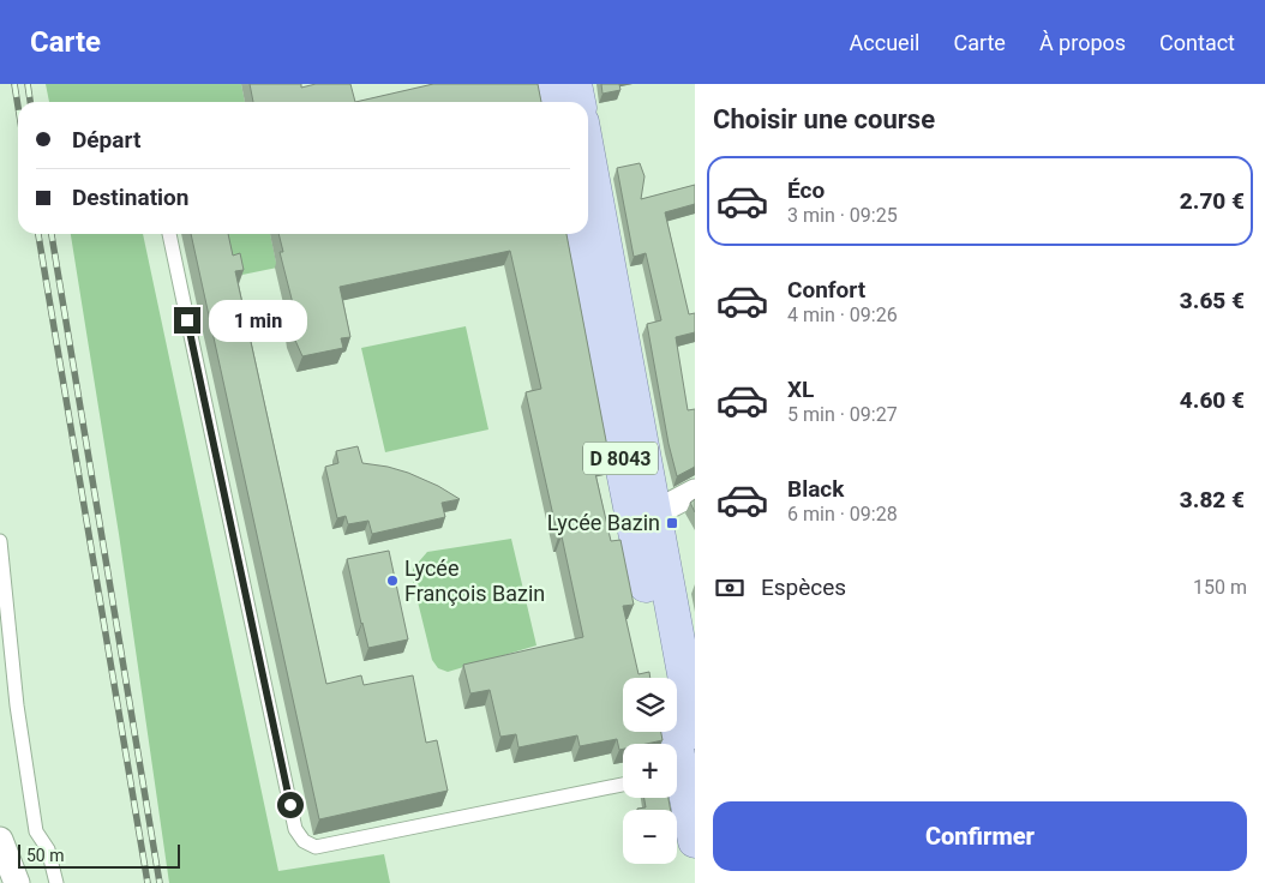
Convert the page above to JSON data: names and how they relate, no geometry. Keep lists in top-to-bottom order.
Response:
{
  "streets": {
    "main road": ["D 8043"]
  },
  "places": {
    "transit": ["Lycée Bazin"],
    "other": ["Lycée François Bazin"]
  },
  "scale_bar": "50 m",
  "page": {
    "header": "Carte",
    "nav": [
      "Accueil",
      "Carte",
      "À propos",
      "Contact"
    ],
    "heading": "Choisir une course",
    "banner": ["Départ", "Destination"],
    "list": [
      {
        "name": "Éco",
        "note": "3 min · 09:25",
        "value": "2.70 €"
      },
      {
        "name": "Confort",
        "note": "4 min · 09:26",
        "value": "3.65 €"
      },
      {
        "name": "XL",
        "note": "5 min · 09:27",
        "value": "4.60 €"
      },
      {
        "name": "Black",
        "note": "6 min · 09:28",
        "value": "3.82 €"
      }
    ],
    "bubble": "1 min",
    "pay": ["Espèces", "150 m"],
    "map_buttons": ["+", "−"],
    "buttons": "Confirmer",
    "scale": "50 m"
  }
}
